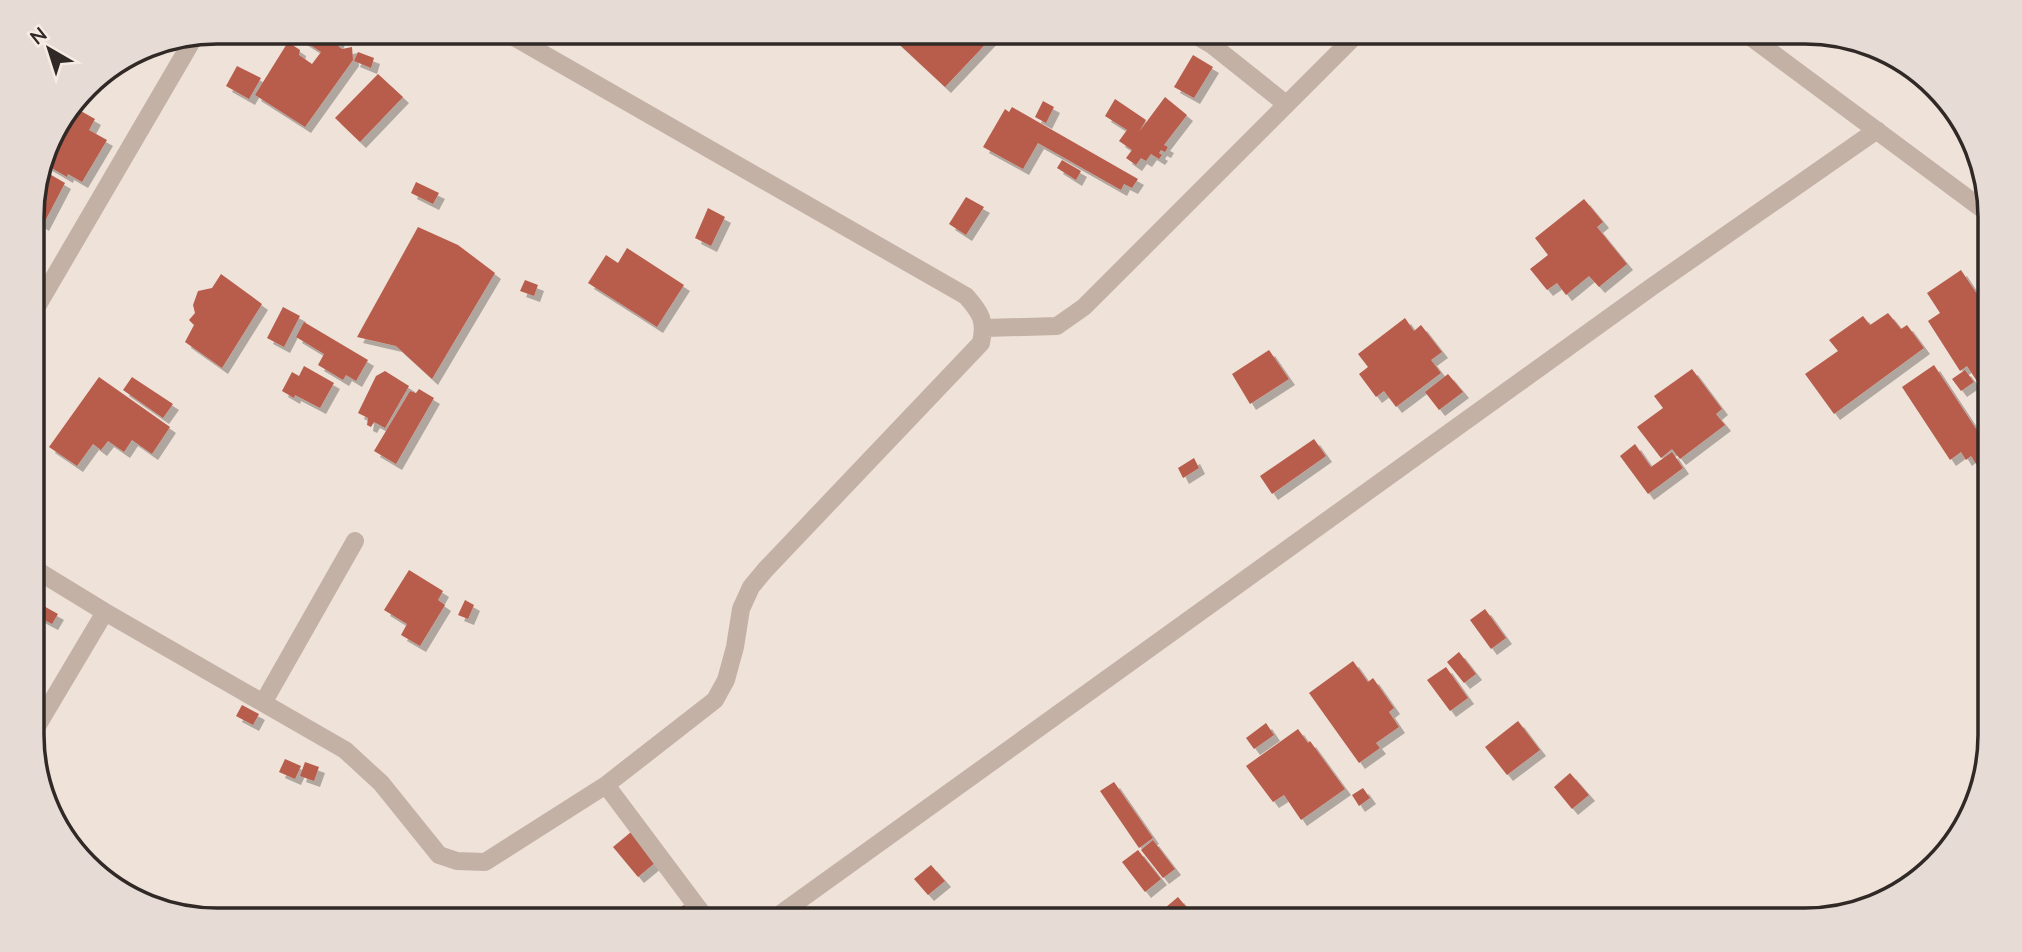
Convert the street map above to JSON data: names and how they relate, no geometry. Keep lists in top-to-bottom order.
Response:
{
  "north": "top left"
}
